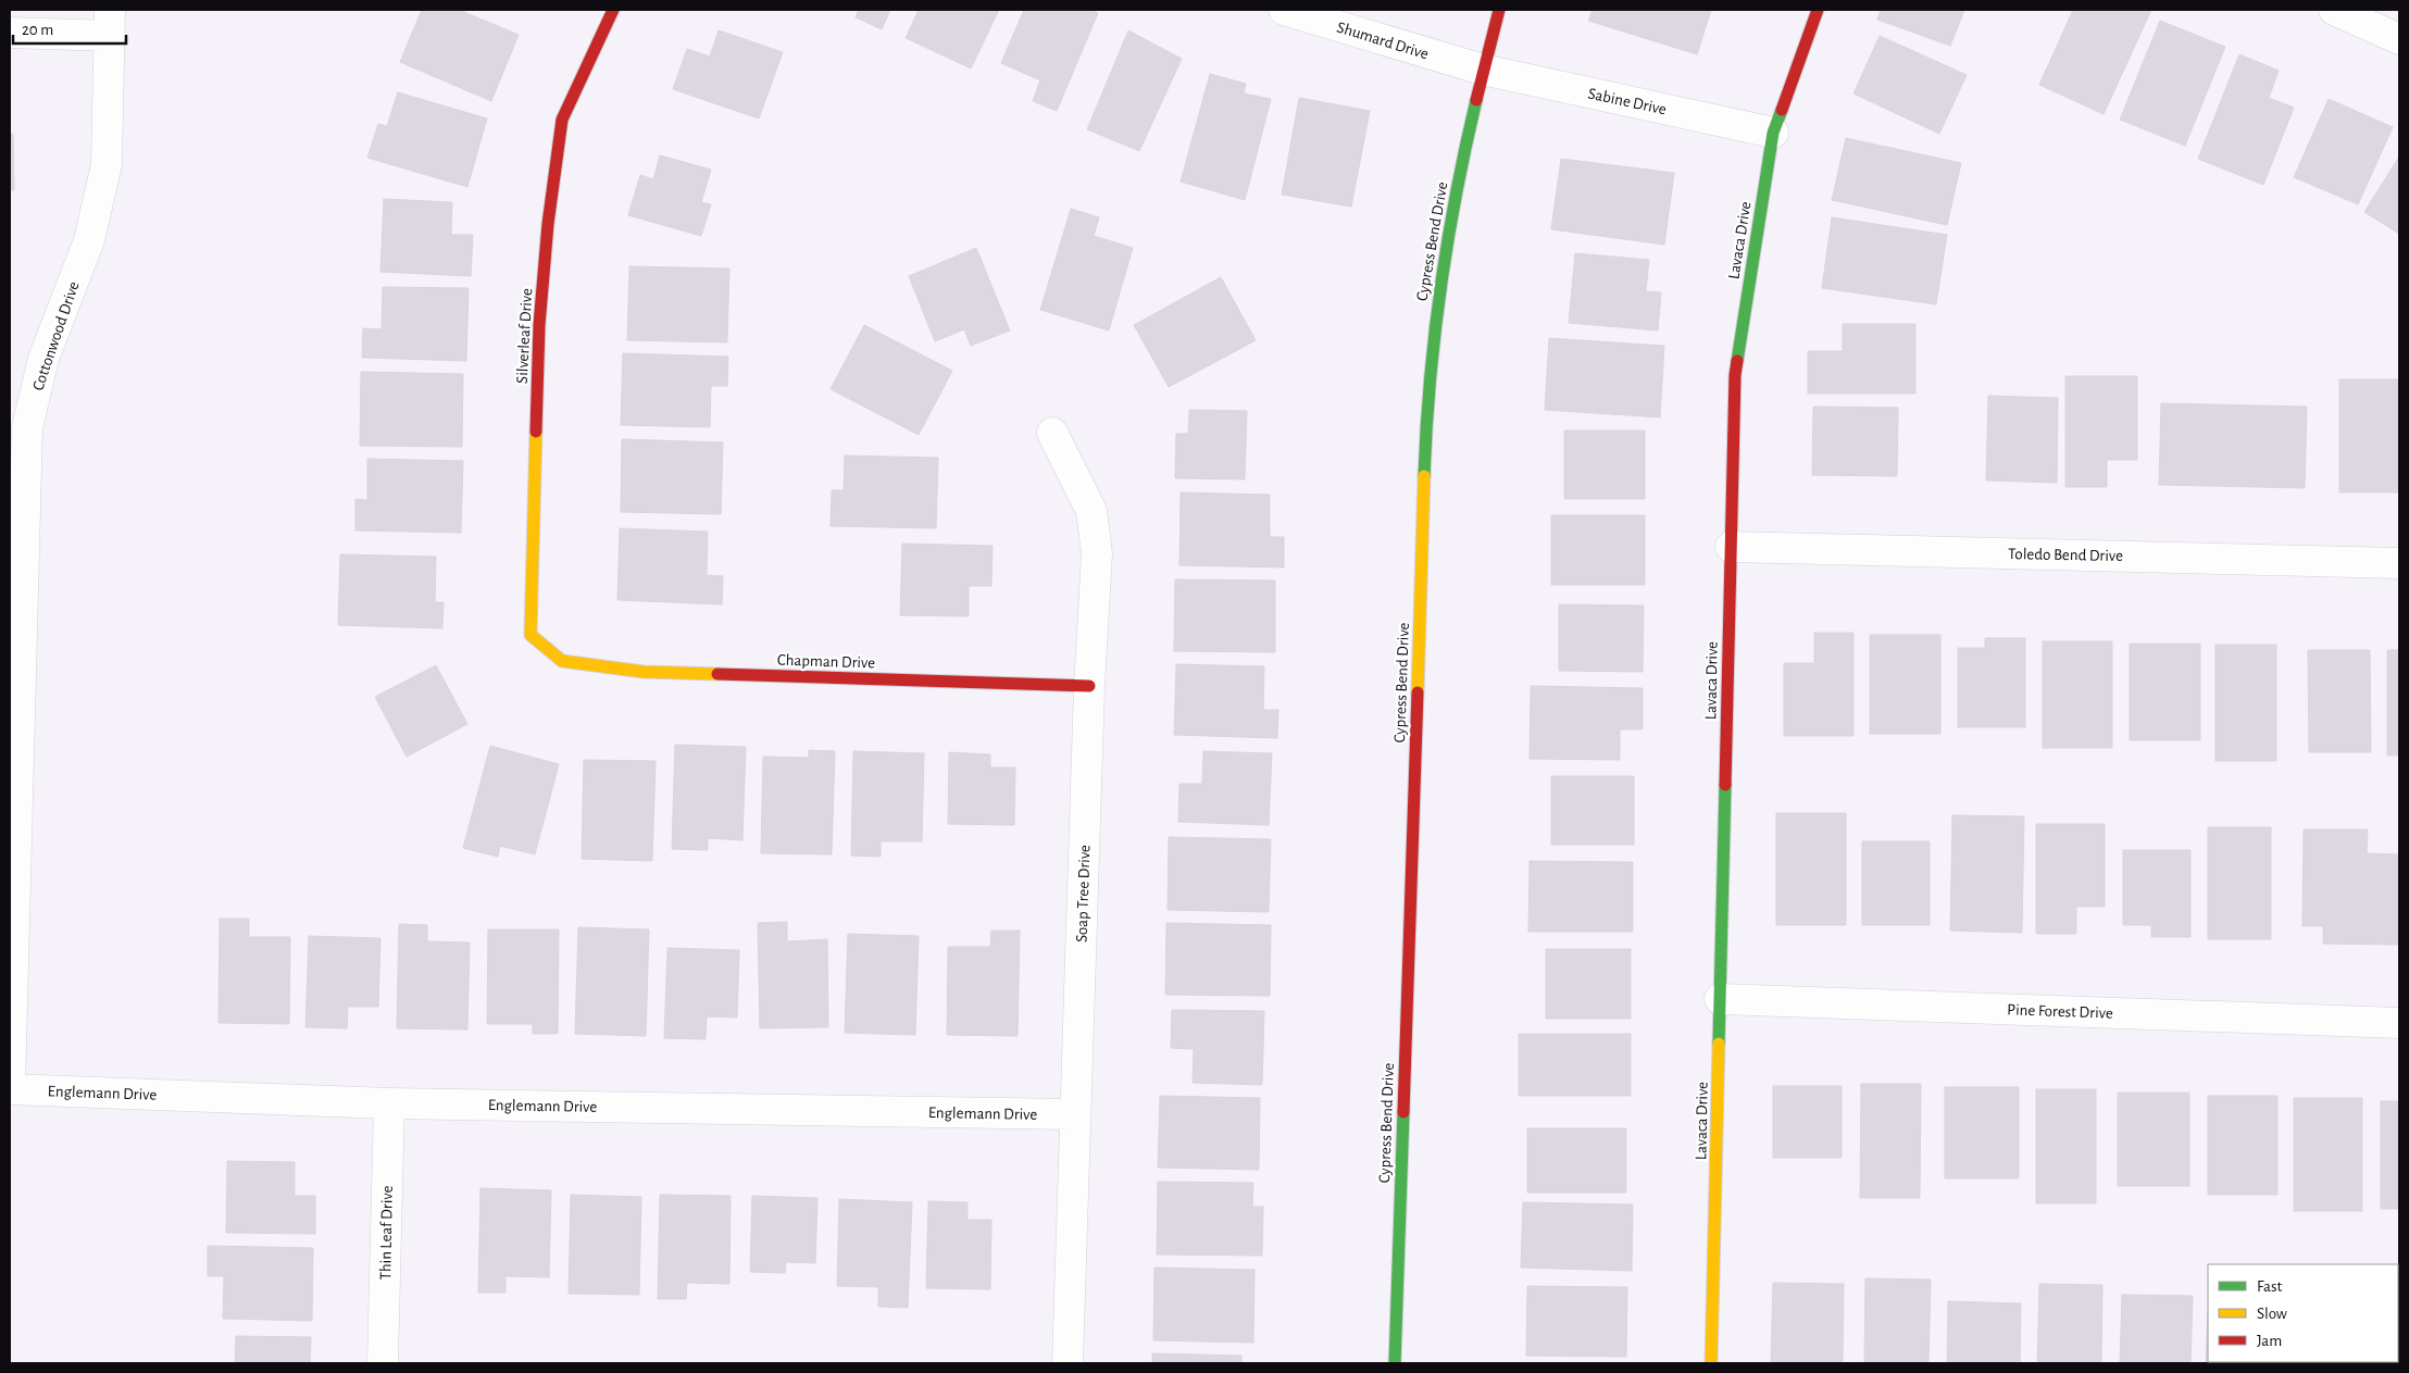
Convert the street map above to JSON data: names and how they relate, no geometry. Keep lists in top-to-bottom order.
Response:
{
  "streets": {
    "street": [
      "Shumard Drive",
      "Sabine Drive",
      "Lavaca Drive",
      "Cypress Bend Drive",
      "Cottonwood Drive",
      "Silverleaf Drive",
      "Toledo Bend Drive",
      "Chapman Drive",
      "Soap Tree Drive",
      "Pine Forest Drive",
      "Englemann Drive",
      "Thin Leaf Drive"
    ]
  },
  "crossings": [
    ["Shumard Drive", "Sabine Drive"],
    ["Shumard Drive", "Cypress Bend Drive"],
    ["Sabine Drive", "Lavaca Drive"],
    ["Sabine Drive", "Cypress Bend Drive"],
    ["Lavaca Drive", "Toledo Bend Drive"],
    ["Lavaca Drive", "Pine Forest Drive"],
    ["Cottonwood Drive", "Englemann Drive"],
    ["Silverleaf Drive", "Chapman Drive"],
    ["Chapman Drive", "Soap Tree Drive"],
    ["Soap Tree Drive", "Englemann Drive"],
    ["Englemann Drive", "Thin Leaf Drive"]
  ],
  "legend": ["Fast", "Slow", "Jam"],
  "scale_bar": "20 m"
}
